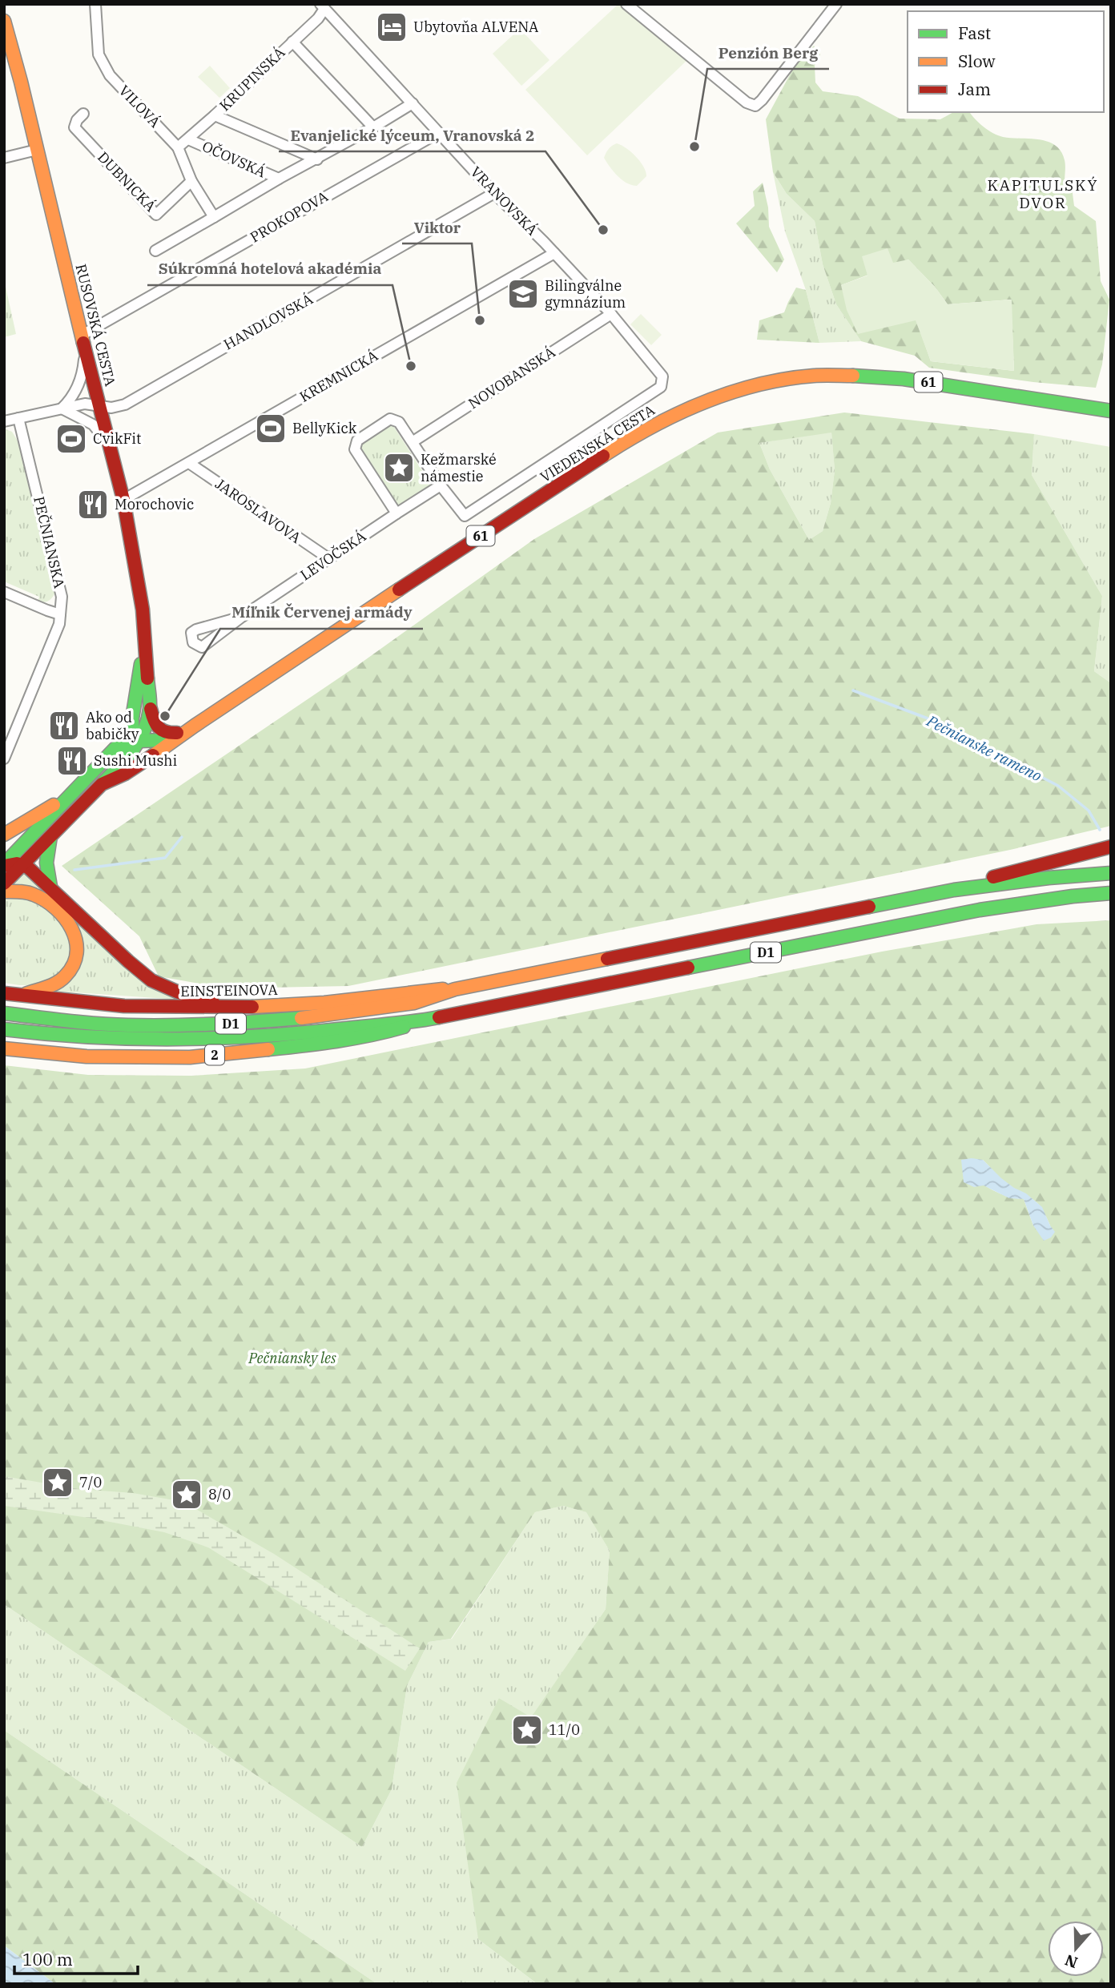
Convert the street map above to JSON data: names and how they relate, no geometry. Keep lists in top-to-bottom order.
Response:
{
  "streets": {
    "main road": [
      "RUSOVSKÁ CESTA",
      "61",
      "VIEDENSKÁ CESTA",
      "D1",
      "EINSTEINOVA",
      "2"
    ],
    "street": [
      "KRUPINSKÁ",
      "VILOVÁ",
      "OČOVSKÁ",
      "DUBNICKÁ",
      "VRANOVSKÁ",
      "PROKOPOVA",
      "HANDLOVSKÁ",
      "KREMNICKÁ",
      "NOVOBANSKÁ",
      "JAROSLAVOVA",
      "PEČNIANSKA",
      "LEVOČSKÁ"
    ]
  },
  "crossings": [
    ["KRUPINSKÁ", "VILOVÁ"],
    ["KRUPINSKÁ", "OČOVSKÁ"],
    ["KRUPINSKÁ", "VRANOVSKÁ"],
    ["VILOVÁ", "OČOVSKÁ"],
    ["VILOVÁ", "DUBNICKÁ"],
    ["OČOVSKÁ", "VRANOVSKÁ"],
    ["VRANOVSKÁ", "PROKOPOVA"],
    ["VRANOVSKÁ", "HANDLOVSKÁ"],
    ["VRANOVSKÁ", "KREMNICKÁ"],
    ["VRANOVSKÁ", "NOVOBANSKÁ"],
    ["PROKOPOVA", "RUSOVSKÁ CESTA"],
    ["HANDLOVSKÁ", "RUSOVSKÁ CESTA"],
    ["HANDLOVSKÁ", "PEČNIANSKA"],
    ["RUSOVSKÁ CESTA", "KREMNICKÁ"],
    ["RUSOVSKÁ CESTA", "VIEDENSKÁ CESTA"],
    ["KREMNICKÁ", "JAROSLAVOVA"],
    ["JAROSLAVOVA", "LEVOČSKÁ"],
    ["D1", "EINSTEINOVA"],
    ["D1", "2"]
  ],
  "districts": ["KAPITULSKÝ DVOR"],
  "water": ["Pečnianske rameno"],
  "parks": ["Pečniansky les"],
  "places": {
    "hotel": ["Ubytovňa ALVENA"],
    "other": [
      "Penzión Berg",
      "Evanjelické lýceum, Vranovská 2",
      "Viktor",
      "Súkromná hotelová akadémia",
      "Míľnik Červenej armády"
    ],
    "school or university": ["Bilingválne gymnázium"],
    "sports": ["BellyKick", "CvikFit"],
    "place": [
      "Kežmarské námestie",
      "7/0",
      "8/0",
      "11/0"
    ],
    "restaurant": ["Morochovic", "Ako od babičky", "Sushi Mushi"]
  },
  "legend": ["Fast", "Slow", "Jam"],
  "scale_bar": "100 m",
  "north": "bottom"
}
